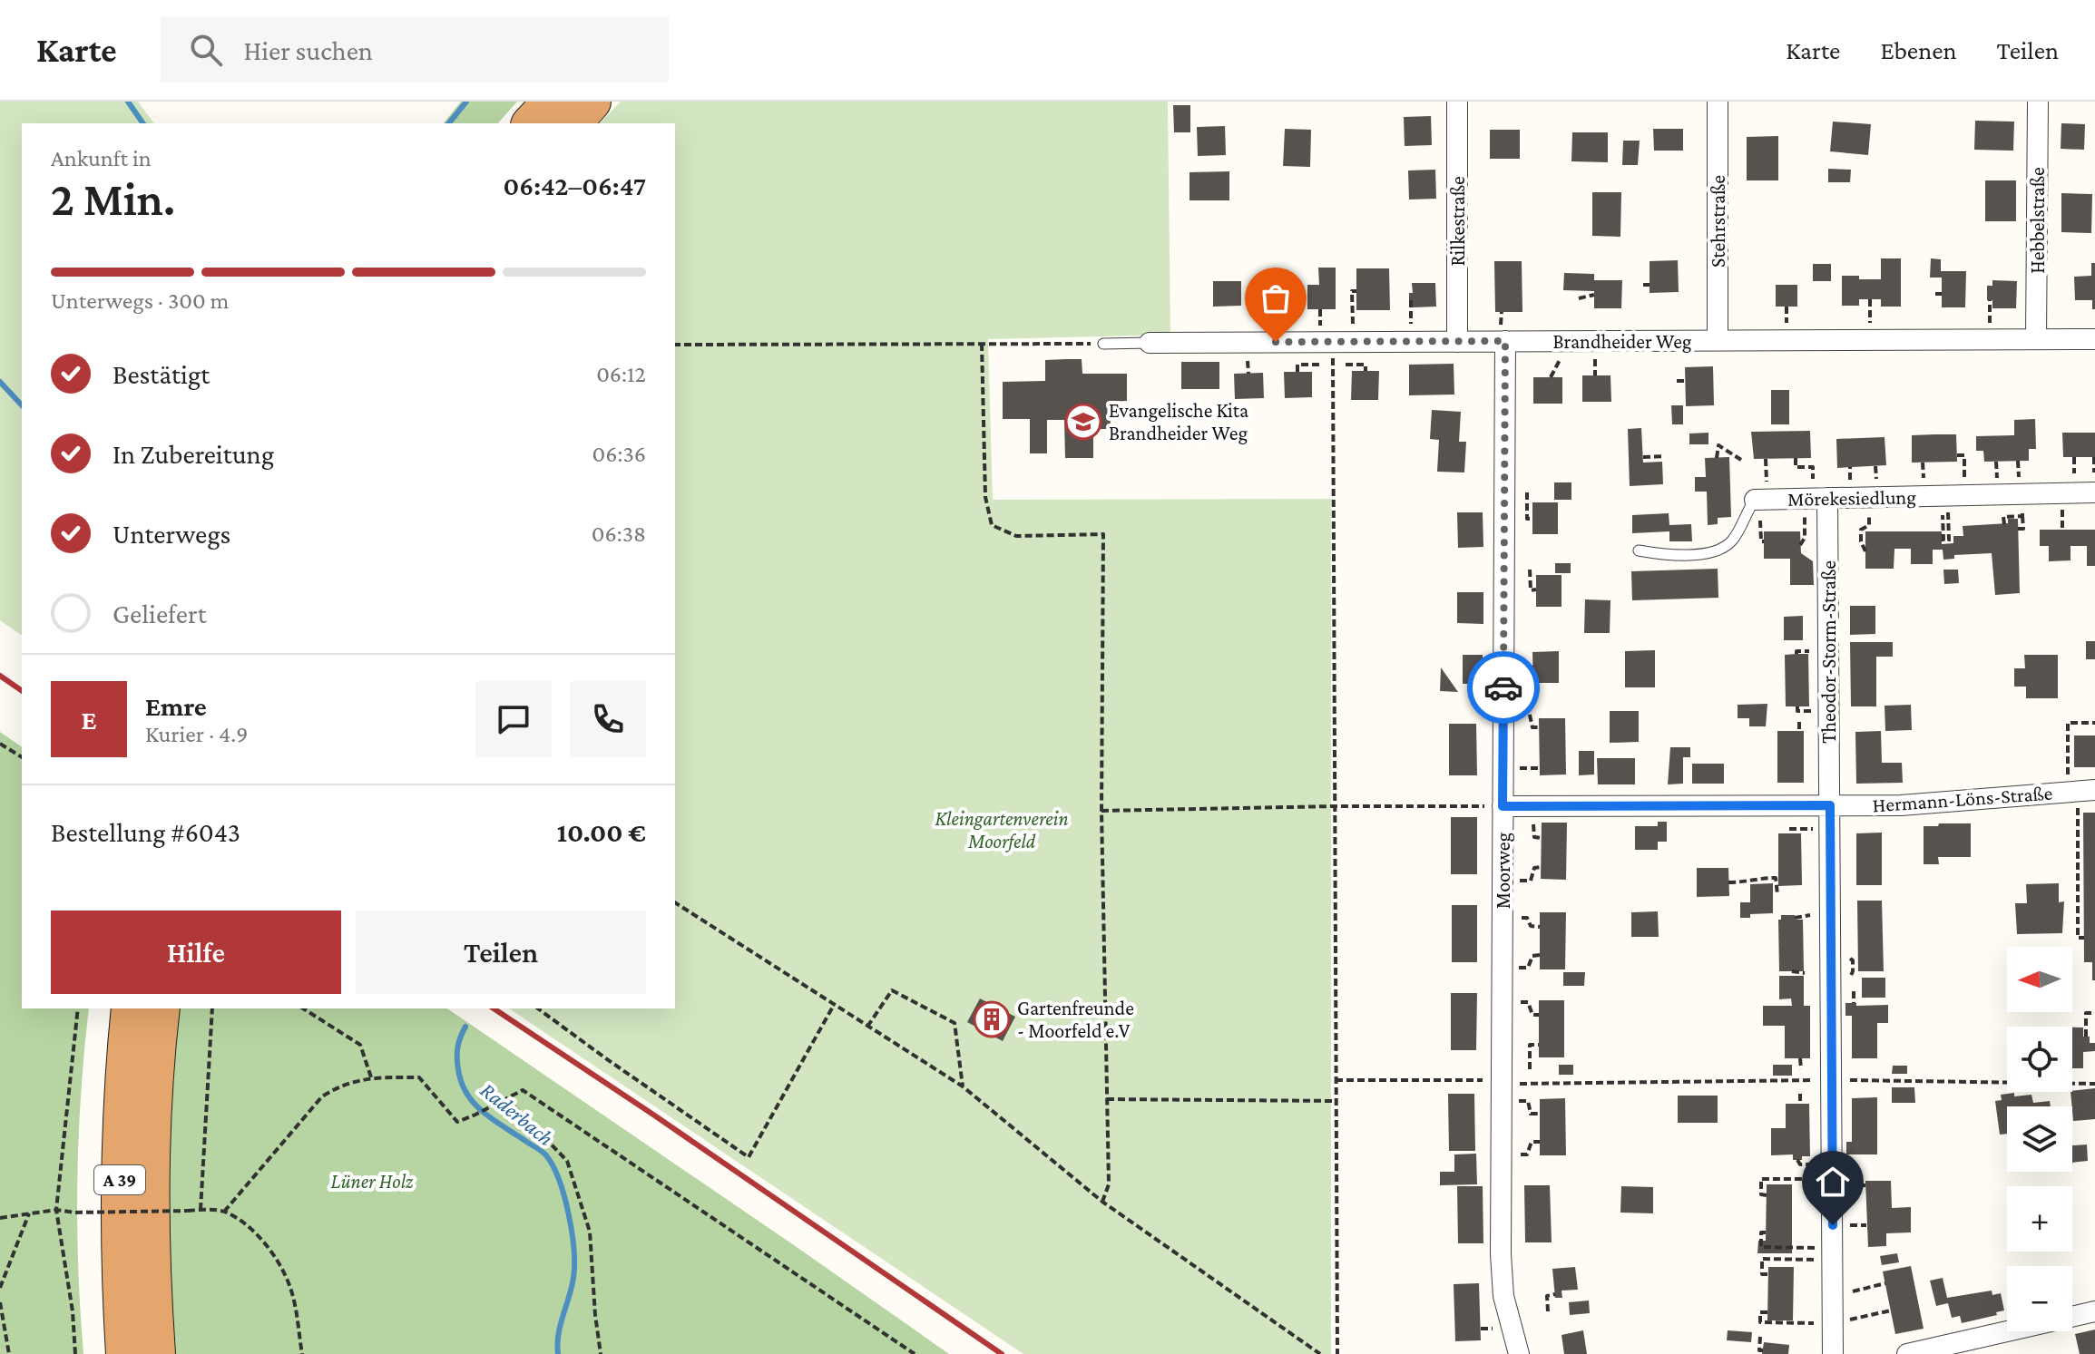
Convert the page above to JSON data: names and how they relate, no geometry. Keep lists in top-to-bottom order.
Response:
{
  "streets": {
    "highway": ["A 39"],
    "street": [
      "Hebbelstraße",
      "Rilkestraße",
      "Stehrstraße",
      "Brandheider Weg",
      "Mörekesiedlung",
      "Theodor-Storm-Straße",
      "Hermann-Löns-Straße",
      "Moorweg"
    ]
  },
  "crossings": [
    ["Hebbelstraße", "Brandheider Weg"],
    ["Rilkestraße", "Brandheider Weg"],
    ["Stehrstraße", "Brandheider Weg"],
    ["Brandheider Weg", "Moorweg"],
    ["Mörekesiedlung", "Theodor-Storm-Straße"],
    ["Theodor-Storm-Straße", "Hermann-Löns-Straße"]
  ],
  "water": ["Raderbach"],
  "parks": ["Kleingartenverein Moorfeld", "Lüner Holz"],
  "places": {
    "school or university": ["Evangelische Kita Brandheider Weg"],
    "building": ["Gartenfreunde - Moorfeld e.V"]
  },
  "north": "left",
  "page": {
    "header": "Karte",
    "search": "Hier suchen",
    "nav": ["Karte", "Ebenen", "Teilen"],
    "heading": ["2 Min.", "Ankunft in", "06:42–06:47"],
    "panel": [
      "Emre",
      "Kurier · 4.9",
      "Bestellung #6043",
      "10.00 €"
    ],
    "bar": "Unterwegs · 300 m",
    "list": [
      ["Bestätigt", "06:12"],
      ["In Zubereitung", "06:36"],
      ["Unterwegs", "06:38"],
      "Geliefert"
    ],
    "round": "E",
    "buttons": ["Hilfe", "Teilen"],
    "map_buttons": ["+", "−"]
  }
}
